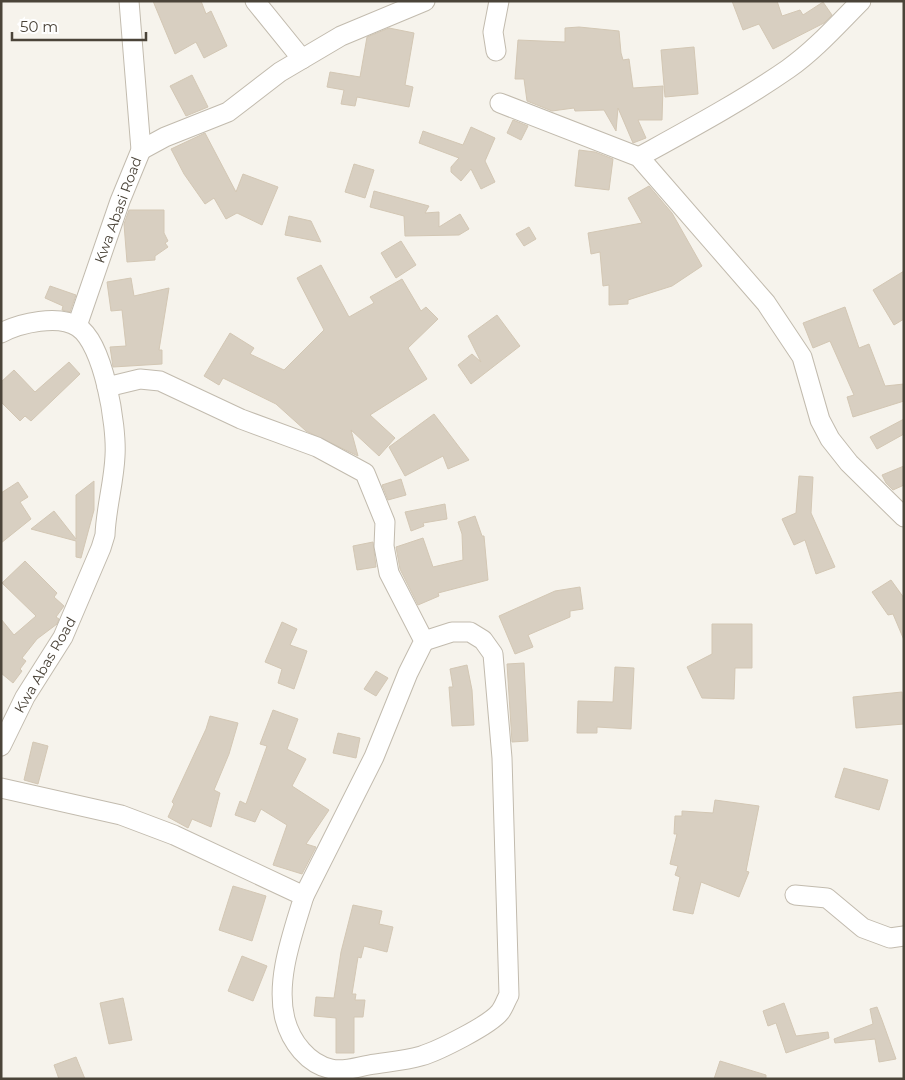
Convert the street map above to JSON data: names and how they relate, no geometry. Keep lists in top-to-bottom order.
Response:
{
  "streets": {
    "street": ["Kwa Abasi Road", "Kwa Abas Road"]
  },
  "crossings": [
    ["Kwa Abasi Road", "Kwa Abas Road"]
  ],
  "scale_bar": "50 m"
}
